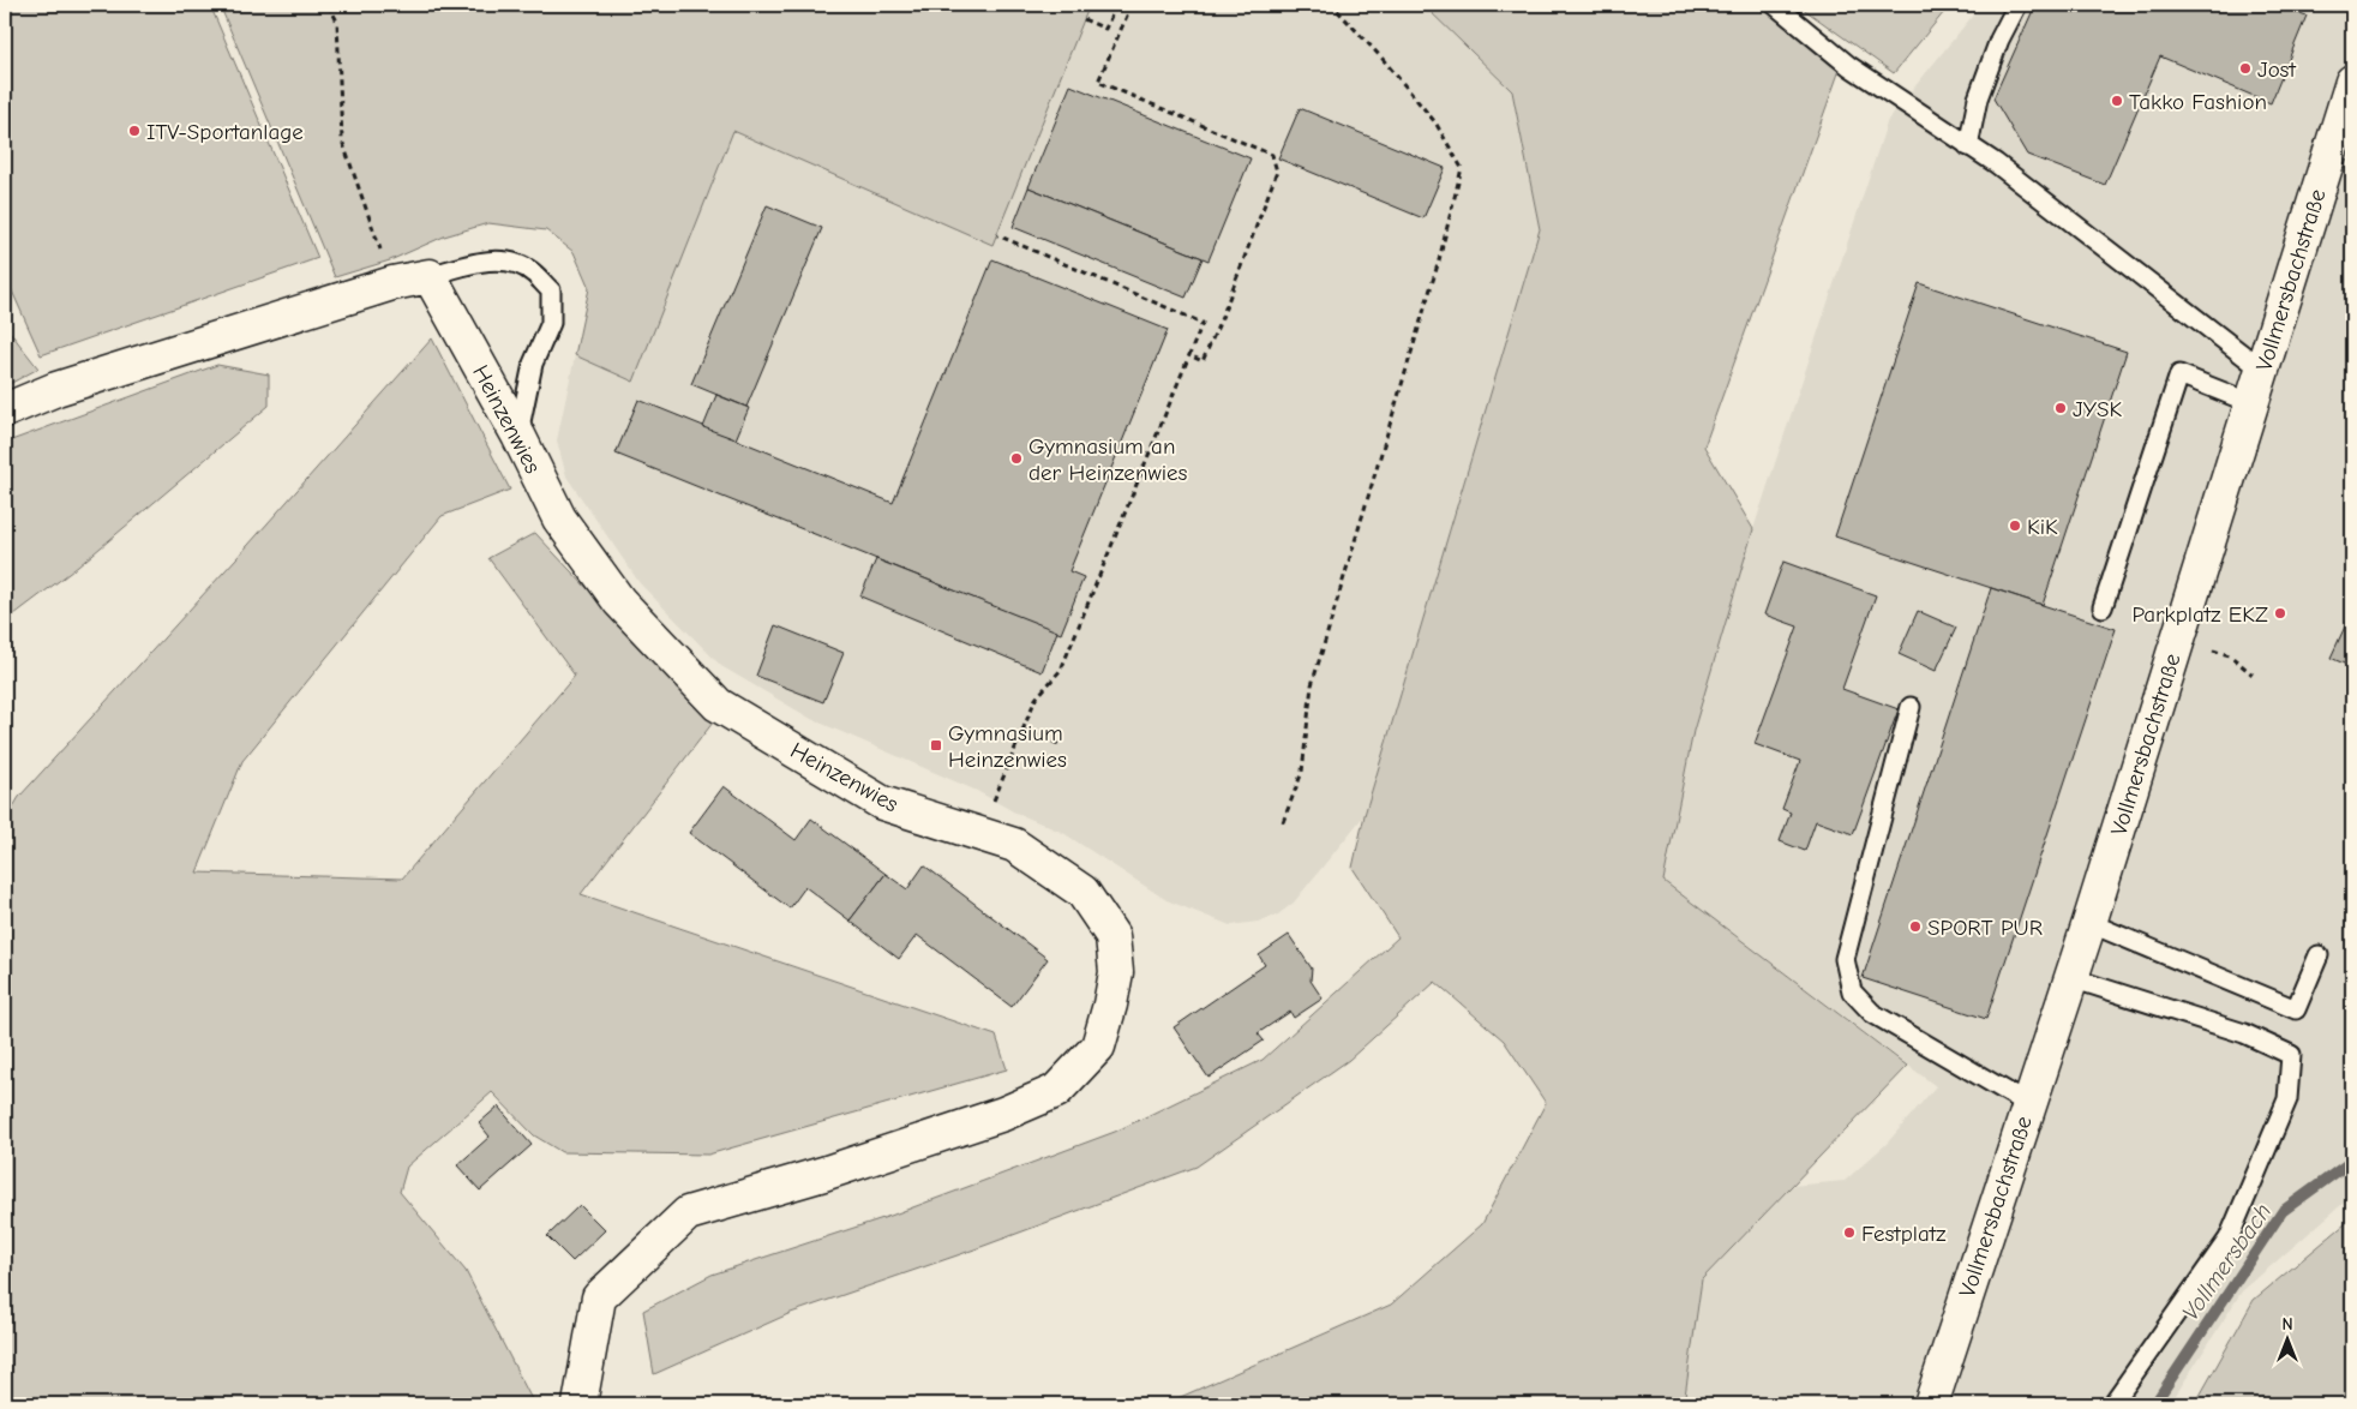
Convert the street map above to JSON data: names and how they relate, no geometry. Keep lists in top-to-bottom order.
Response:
{
  "streets": {
    "street": ["Vollmersbachstraße", "Heinzenwies"]
  },
  "water": ["Vollmersbach"],
  "places": {
    "other": [
      "Jost",
      "Takko Fashion",
      "ITV-Sportanlage",
      "JYSK",
      "Gymnasium an der Heinzenwies",
      "KiK",
      "Parkplatz EKZ",
      "SPORT PUR",
      "Festplatz"
    ],
    "transit": ["Gymnasium Heinzenwies"]
  },
  "north": "top"
}
